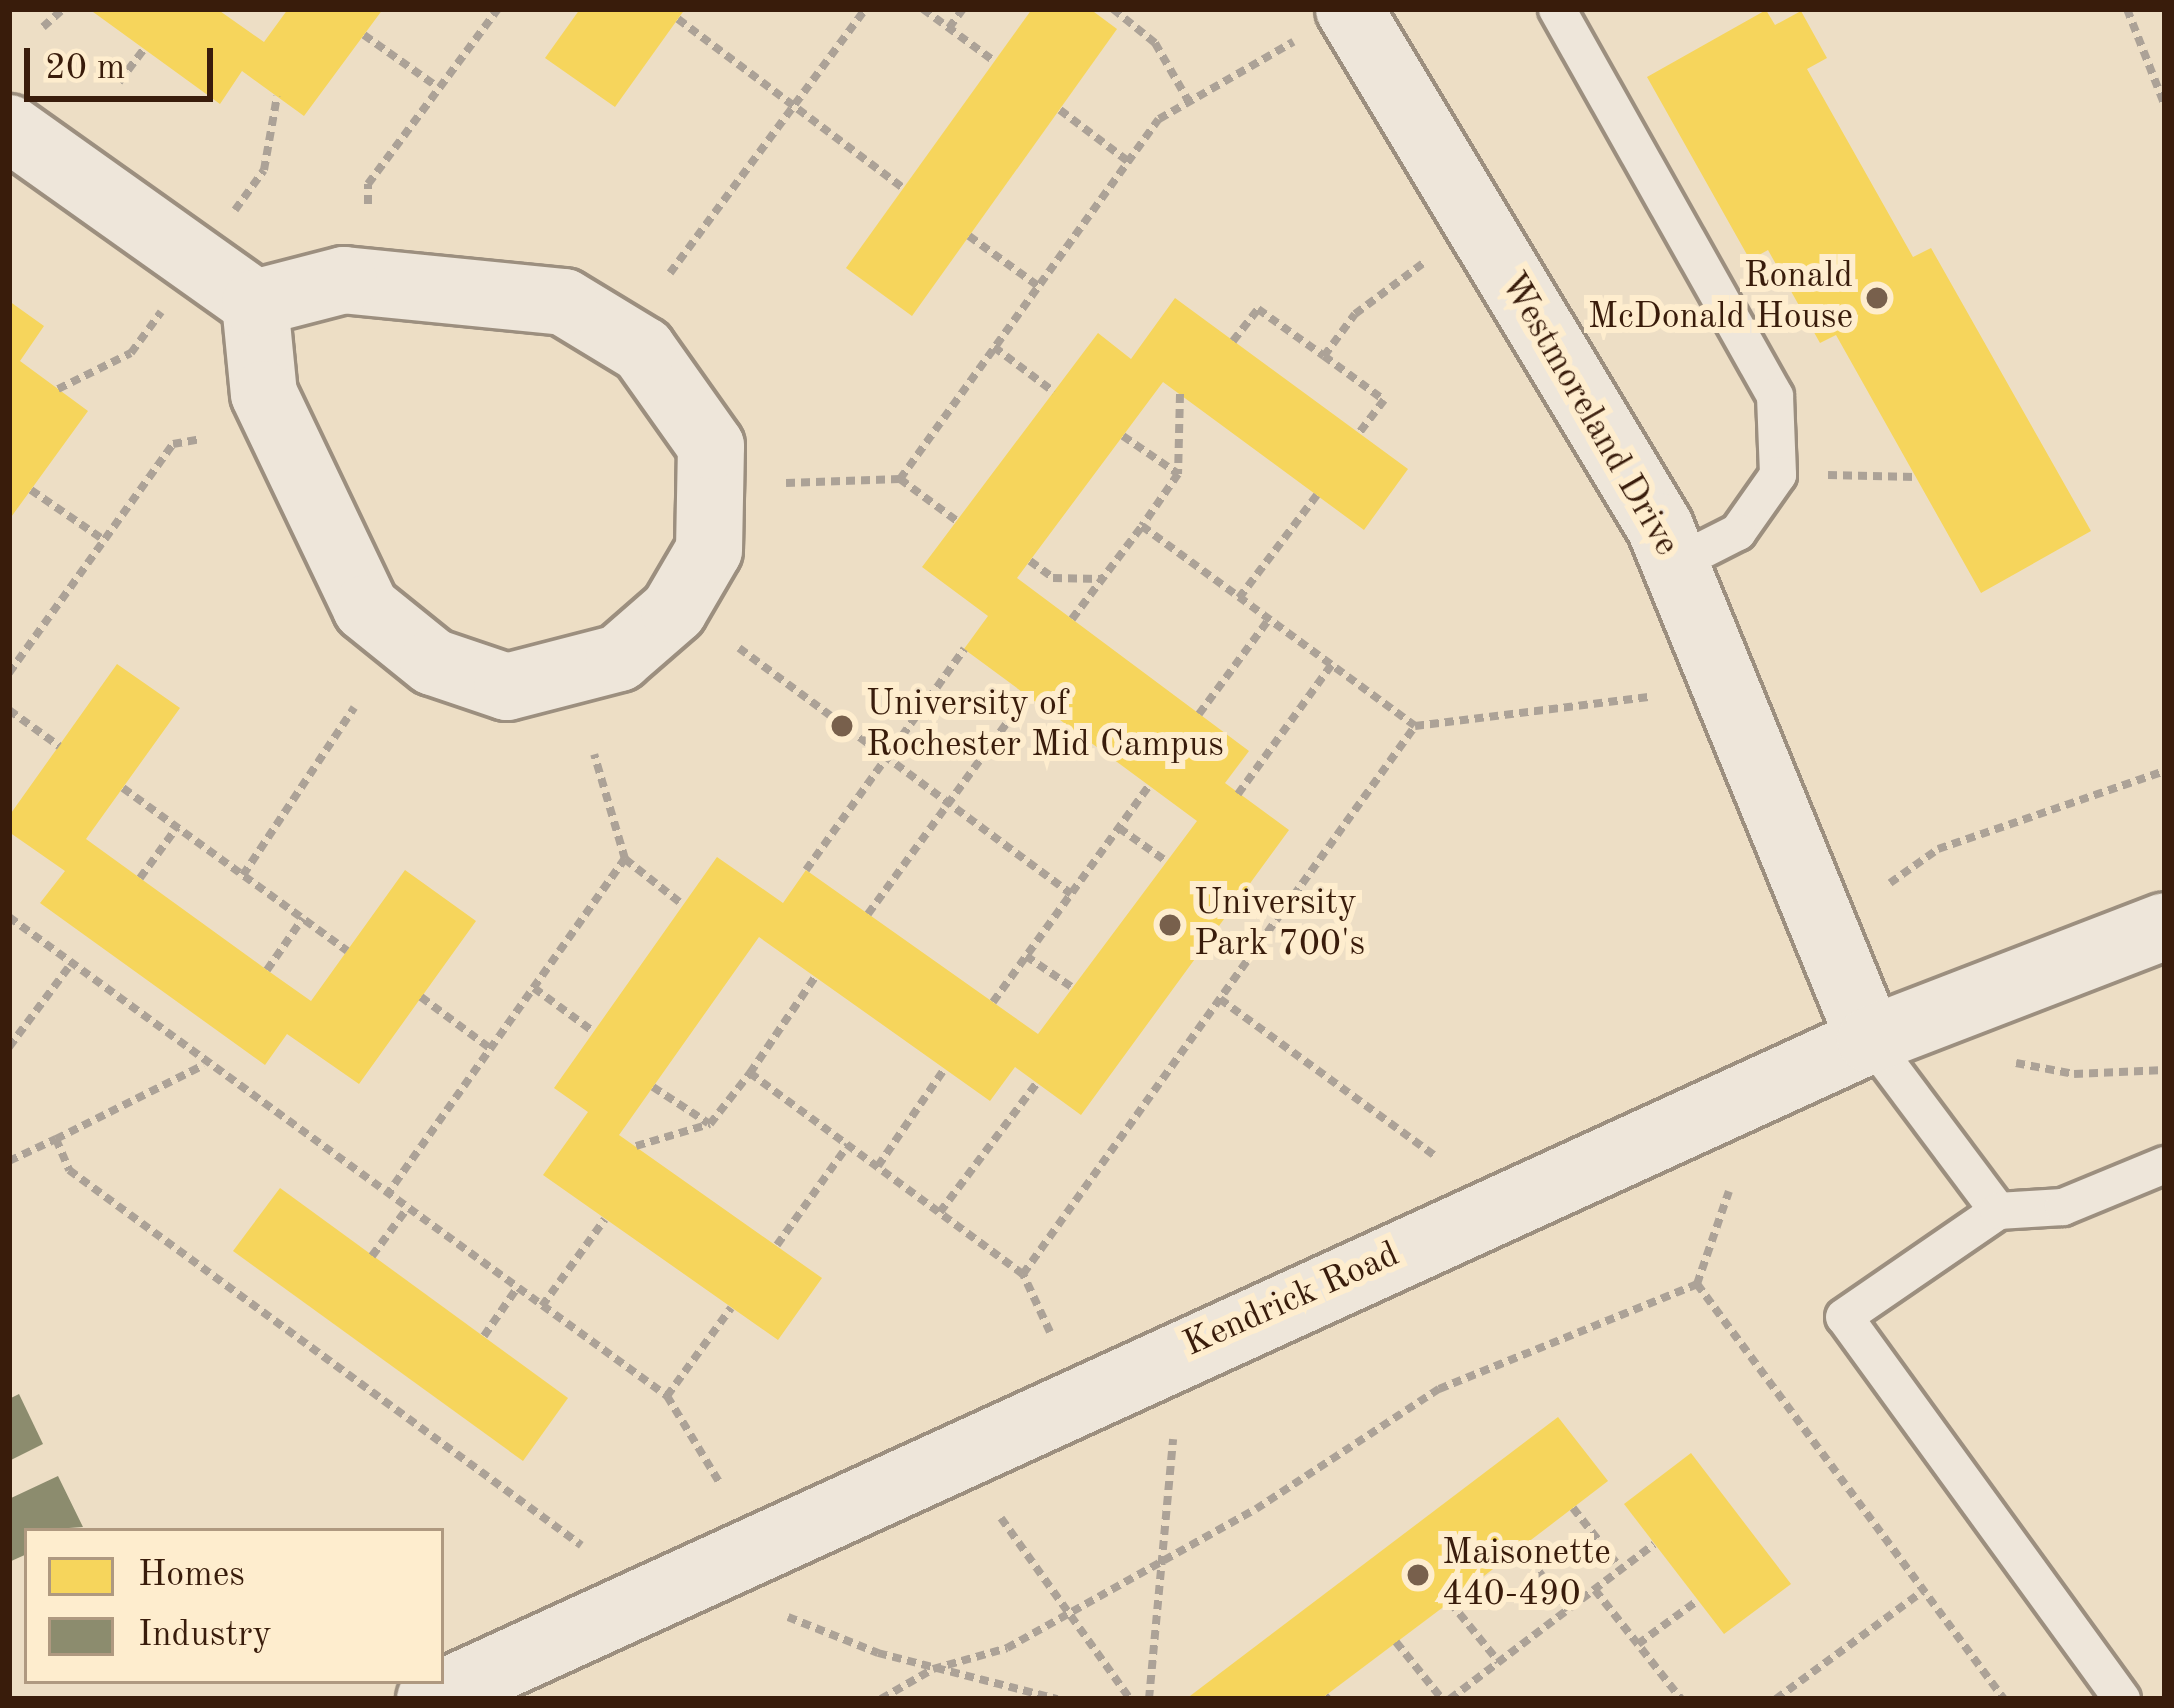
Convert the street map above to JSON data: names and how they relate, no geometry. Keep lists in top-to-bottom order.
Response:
{
  "streets": {
    "street": ["Westmoreland Drive", "Kendrick Road"]
  },
  "crossings": [
    ["Westmoreland Drive", "Kendrick Road"]
  ],
  "places": [
    "Ronald McDonald House",
    "University of Rochester Mid Campus",
    "University Park 700's",
    "Maisonette 440-490"
  ],
  "legend": ["Homes", "Industry"],
  "scale_bar": "20 m"
}
